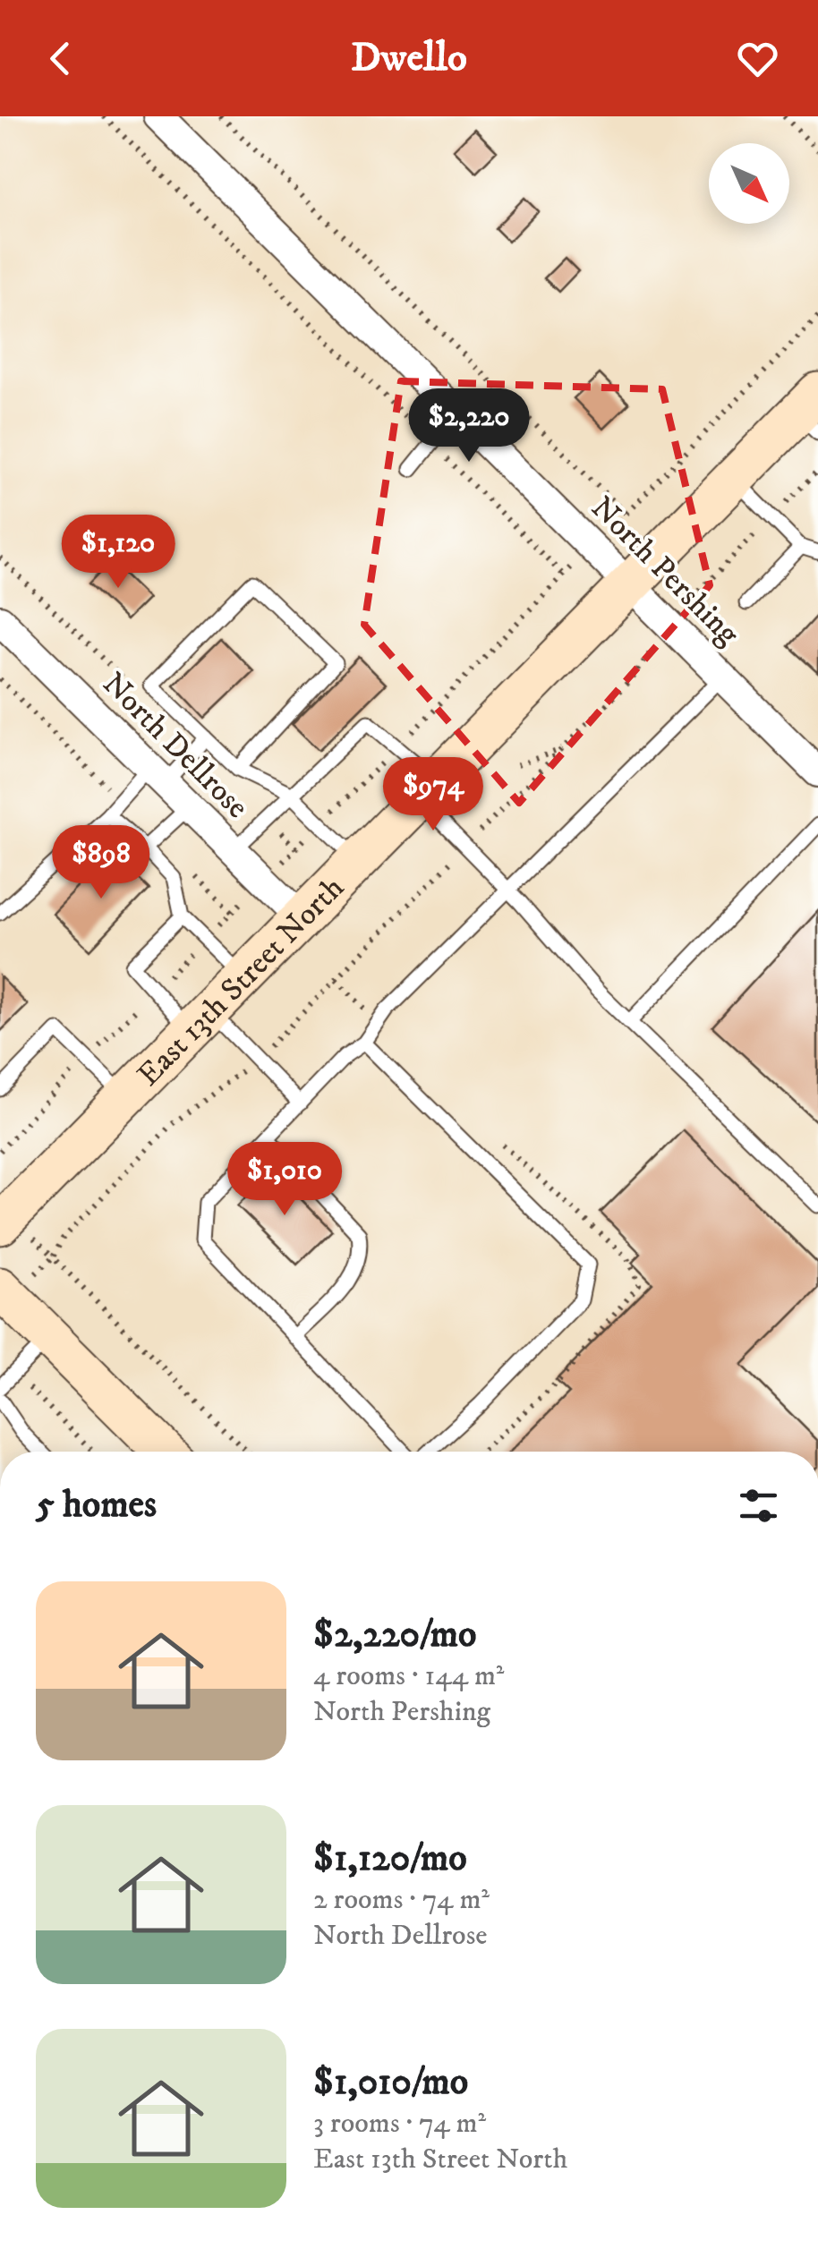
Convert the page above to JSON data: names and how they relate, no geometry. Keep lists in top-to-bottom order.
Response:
{
  "streets": {
    "main road": ["East 13th Street North"],
    "street": ["North Pershing", "North Dellrose"]
  },
  "crossings": [
    ["North Pershing", "East 13th Street North"],
    ["North Dellrose", "East 13th Street North"]
  ],
  "north": "bottom right",
  "page": {
    "header": "Dwello",
    "price": [
      "$2,220",
      "$1,120",
      "$974",
      "$898",
      "$1,010"
    ],
    "heading": "5 homes",
    "list": [
      {
        "name": "$2,220/mo",
        "note": "4 rooms · 144 m² · North Pershing"
      },
      {
        "name": "$1,120/mo",
        "note": "2 rooms · 74 m² · North Dellrose"
      },
      {
        "name": "$1,010/mo",
        "note": "3 rooms · 74 m² · East 13th Street North"
      }
    ]
  }
}
